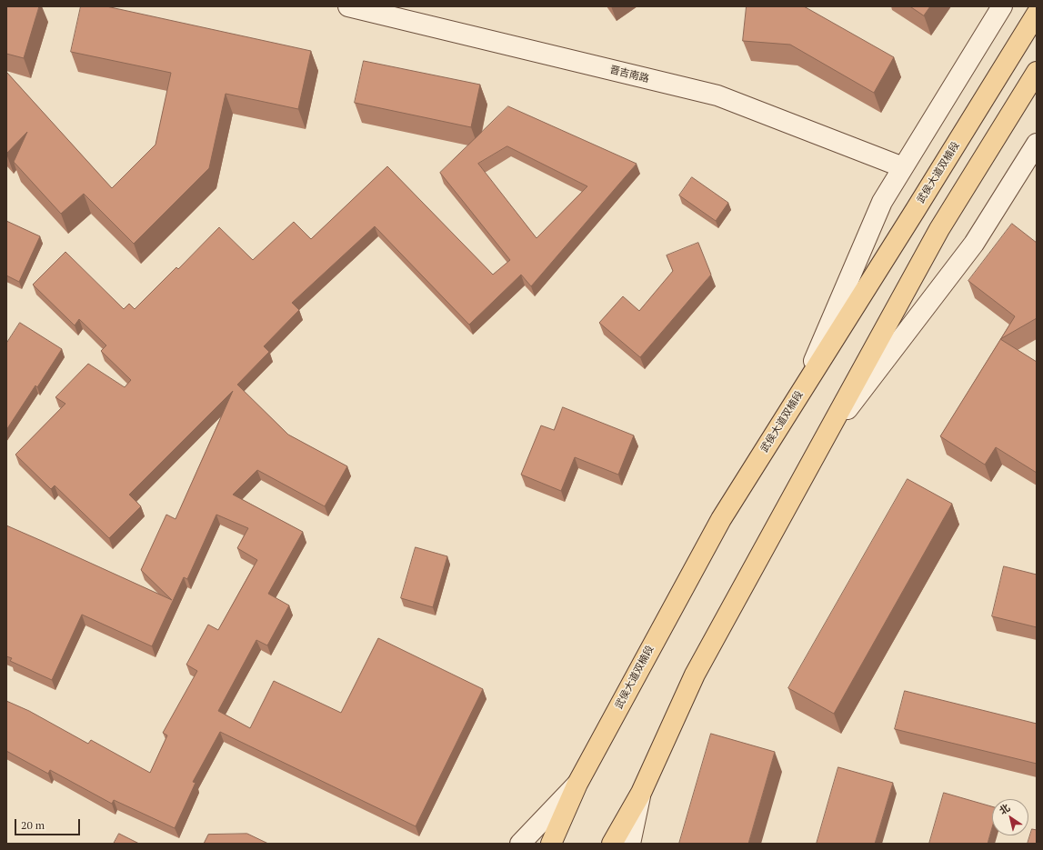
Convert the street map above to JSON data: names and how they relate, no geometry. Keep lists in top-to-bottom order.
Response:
{
  "streets": {
    "main road": ["晋吉南路", "武侯大道双楠段"]
  },
  "scale_bar": "20 m",
  "north": "top left"
}
